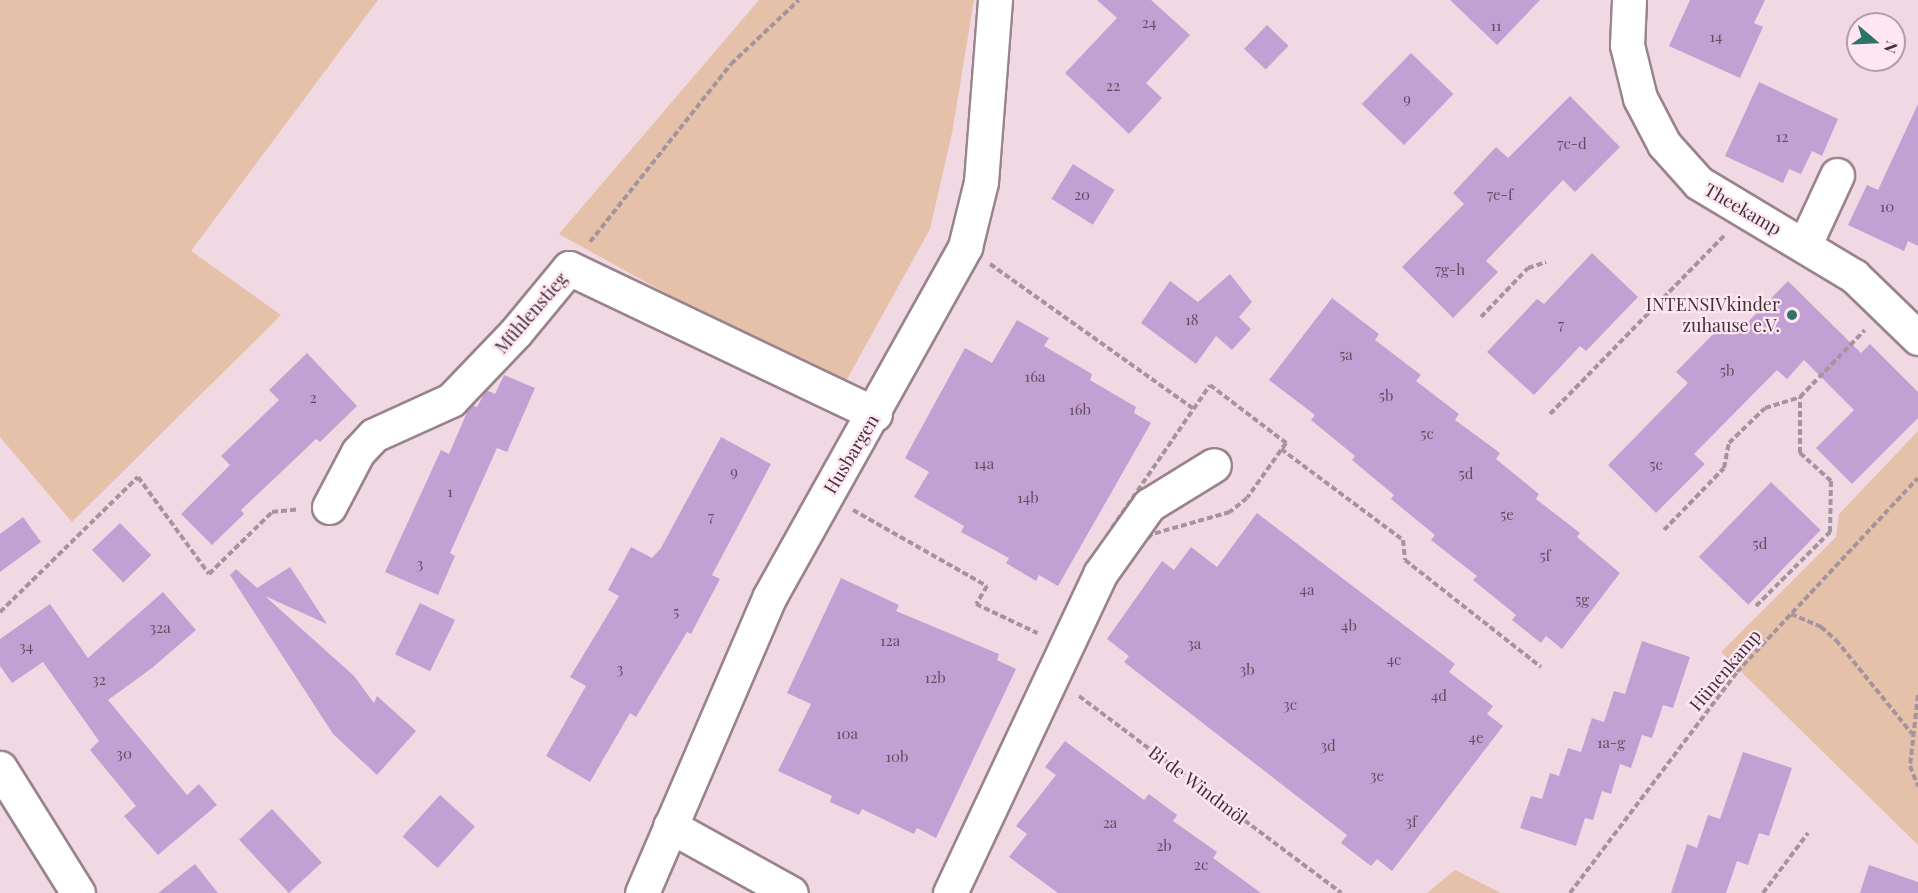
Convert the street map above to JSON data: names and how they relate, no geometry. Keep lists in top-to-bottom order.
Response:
{
  "streets": {
    "street": ["Theekamp", "Mühlenstieg", "Husbargen"],
    "path": ["Hünenkamp", "Bi de Windmöl"]
  },
  "crossings": [
    ["Mühlenstieg", "Husbargen"],
    ["Husbargen", "Bi de Windmöl"]
  ],
  "places": ["INTENSIVkinder zuhause e.V."],
  "house_numbers": [
    "24",
    "11",
    "14",
    "22",
    "9",
    "12",
    "7c-d",
    "20",
    "7e-f",
    "10",
    "7g-h",
    "18",
    "7",
    "5a",
    "5b",
    "16a",
    "5b",
    "2",
    "16b",
    "5c",
    "14a",
    "5c",
    "9",
    "5d",
    "1",
    "14b",
    "5e",
    "7",
    "5d",
    "5f",
    "3",
    "4a",
    "5g",
    "5",
    "4b",
    "32a",
    "12a",
    "3a",
    "34",
    "4c",
    "3",
    "3b",
    "12b",
    "32",
    "4d",
    "3c",
    "10a",
    "4e",
    "1a-g",
    "3d",
    "30",
    "10b",
    "3e",
    "3f",
    "2a",
    "2b",
    "2c"
  ],
  "north": "right"
}
